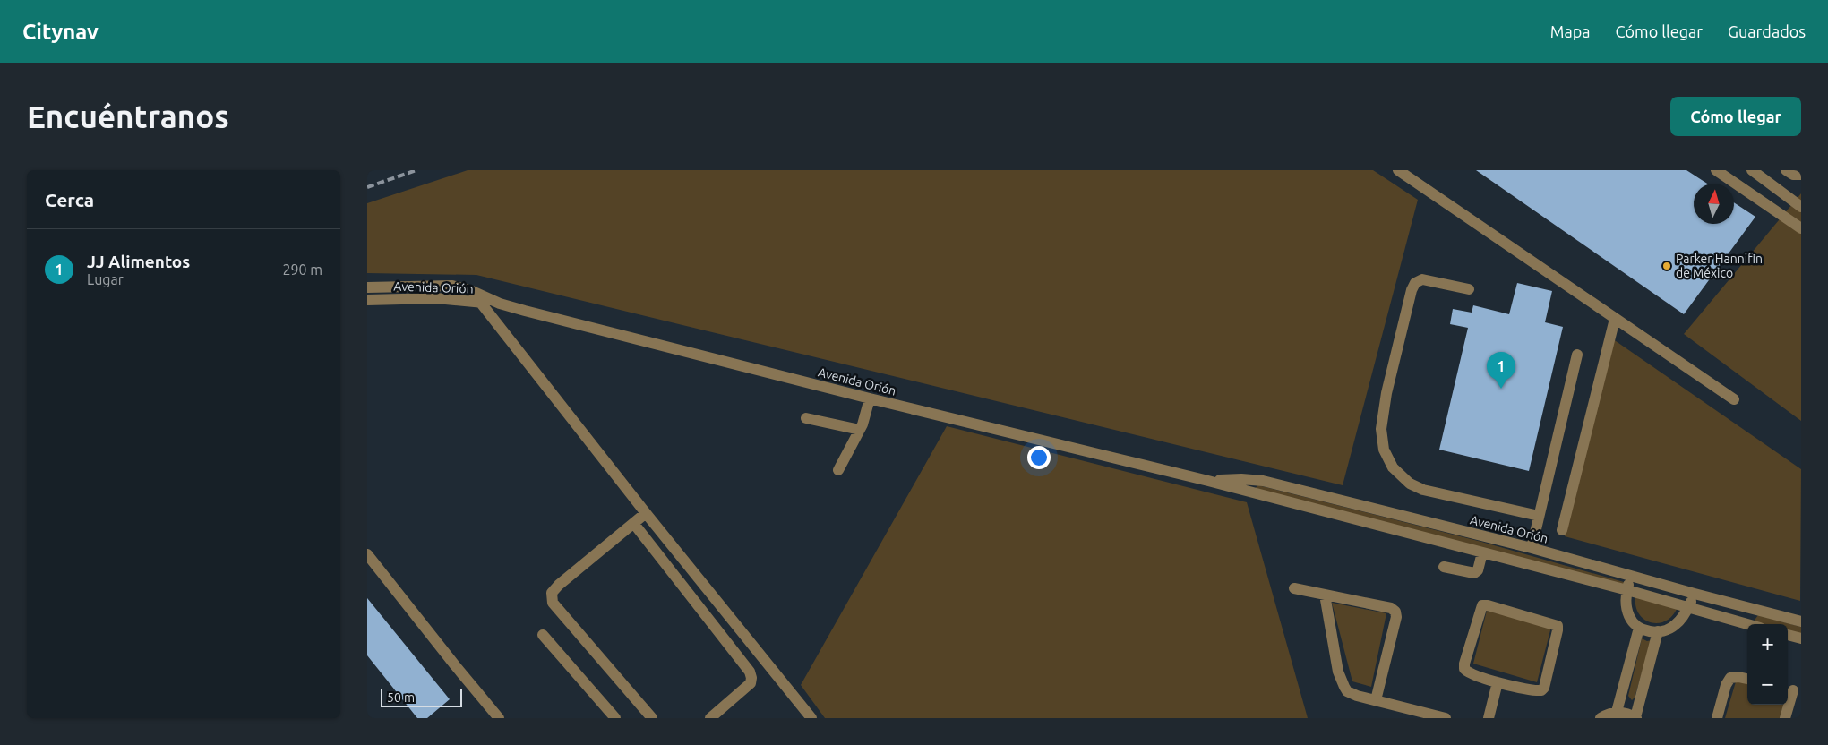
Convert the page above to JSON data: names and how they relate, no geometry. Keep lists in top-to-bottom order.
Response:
{
  "streets": {
    "street": ["Avenida Orión"]
  },
  "places": ["Parker Hannifin de México"],
  "scale_bar": "50 m",
  "north": "top",
  "page": {
    "header": "Citynav",
    "nav": ["Mapa", "Cómo llegar", "Guardados"],
    "buttons": "Cómo llegar",
    "title": "Encuéntranos",
    "heading": "Cerca",
    "list": [
      {
        "mark": "1",
        "name": "JJ Alimentos",
        "note": "Lugar",
        "value": "290 m"
      }
    ],
    "pins": "1",
    "map_buttons": ["+", "−"],
    "scale": "50 m"
  }
}
